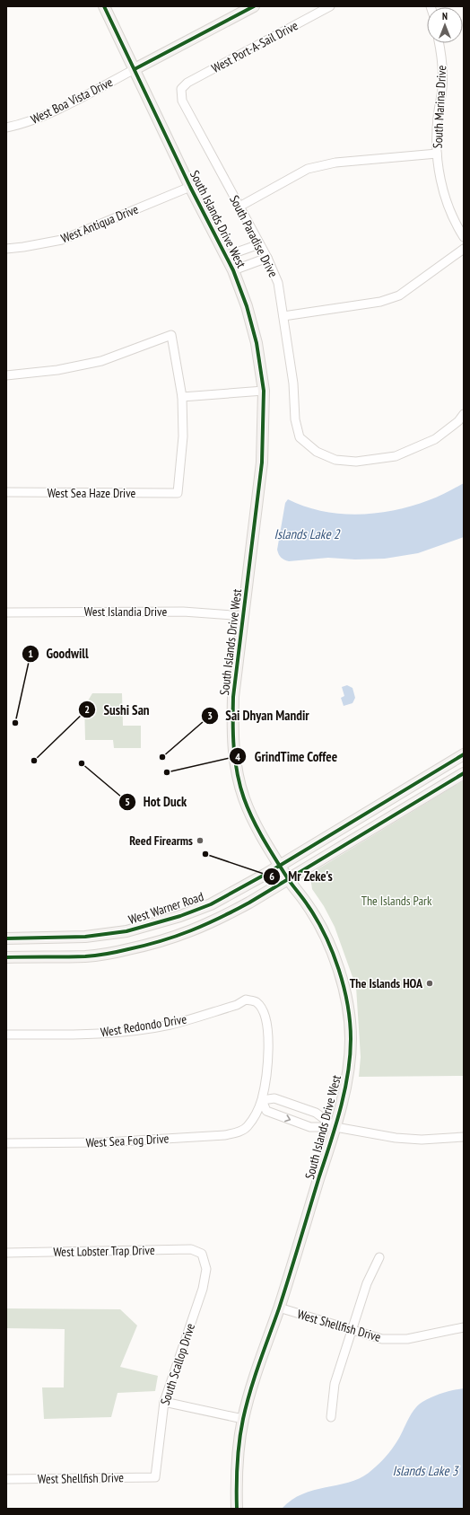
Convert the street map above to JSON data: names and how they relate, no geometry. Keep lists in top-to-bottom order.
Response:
{
  "streets": {
    "street": [
      "West Port-A-Sail Drive",
      "West Boa Vista Drive",
      "South Marina Drive",
      "South Islands Drive West",
      "West Antiqua Drive",
      "South Paradise Drive",
      "West Sea Haze Drive",
      "West Islandia Drive",
      "West Warner Road",
      "West Redondo Drive",
      "West Sea Fog Drive",
      "West Lobster Trap Drive",
      "West Shellfish Drive",
      "South Scallop Drive"
    ]
  },
  "crossings": [
    ["West Port-A-Sail Drive", "South Paradise Drive"],
    ["West Boa Vista Drive", "South Islands Drive West"],
    ["South Islands Drive West", "West Antiqua Drive"],
    ["South Islands Drive West", "West Islandia Drive"],
    ["South Islands Drive West", "West Warner Road"],
    ["South Islands Drive West", "West Shellfish Drive"],
    ["West Redondo Drive", "West Sea Fog Drive"],
    ["West Lobster Trap Drive", "South Scallop Drive"],
    ["West Shellfish Drive", "South Scallop Drive"]
  ],
  "water": ["Islands Lake 2", "Islands Lake 3"],
  "parks": ["The Islands Park"],
  "places": [
    "Goodwill",
    "Sai Dhyan Mandir",
    "Sushi San",
    "Hot Duck",
    "GrindTime Coffee",
    "Reed Firearms",
    "Mr Zeke's",
    "The Islands HOA"
  ],
  "north": "top"
}
